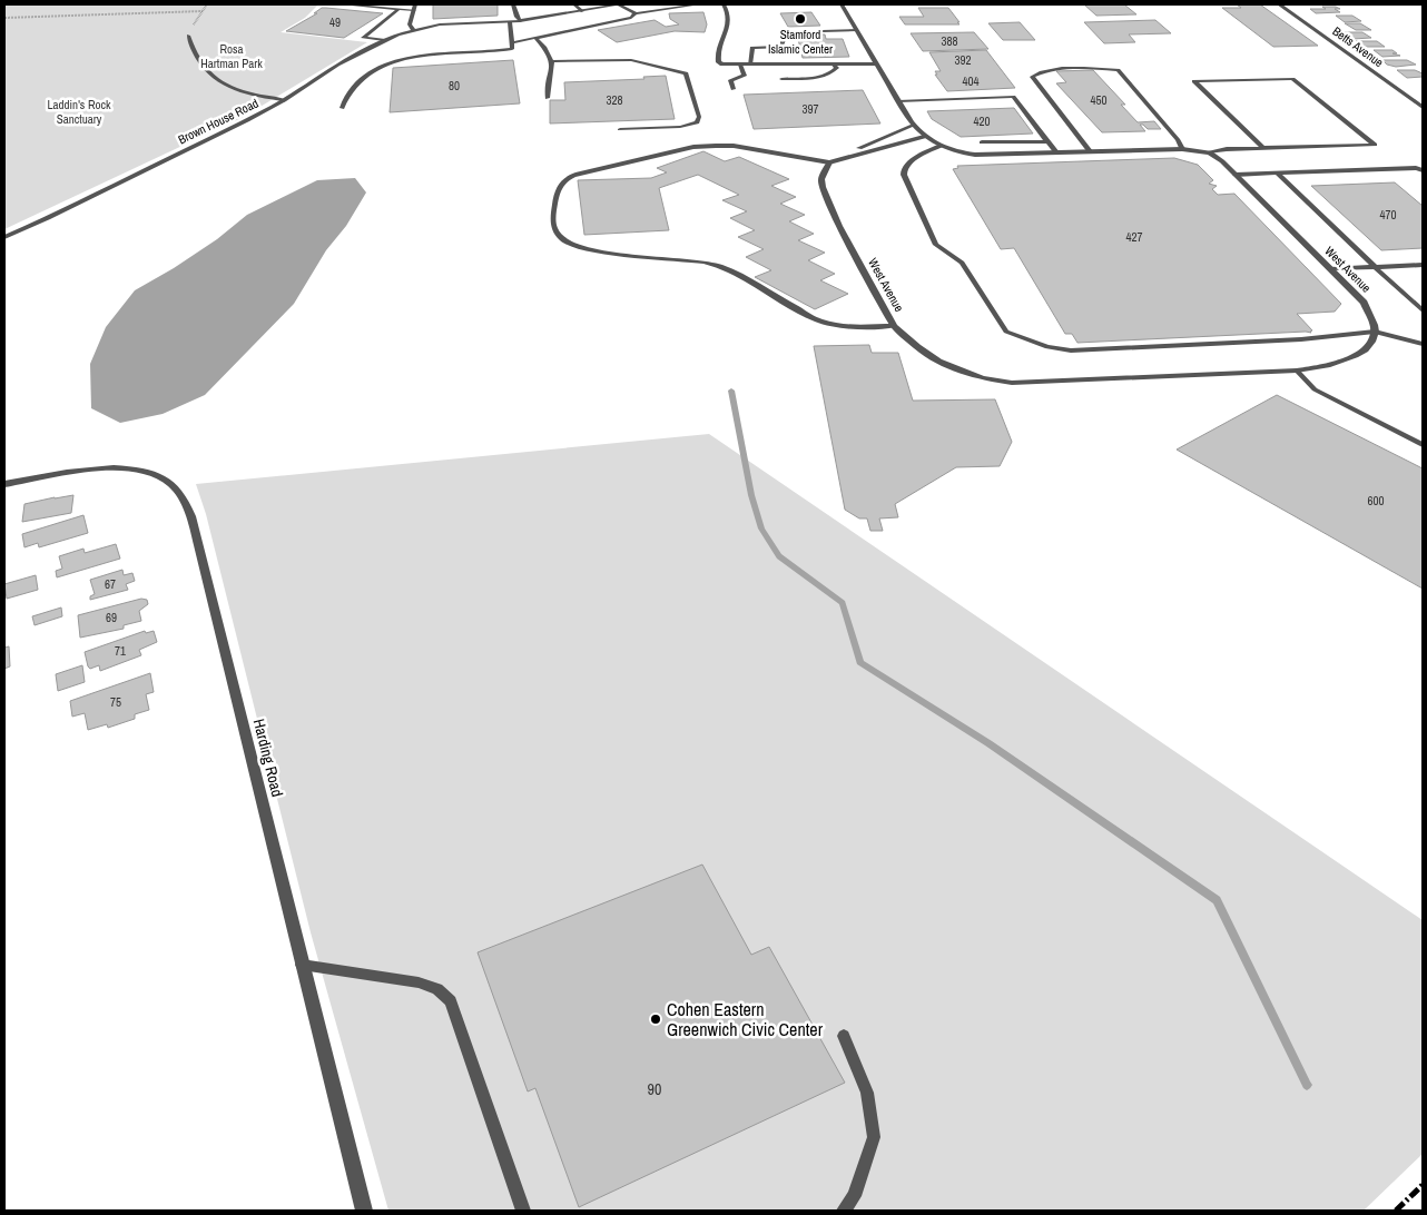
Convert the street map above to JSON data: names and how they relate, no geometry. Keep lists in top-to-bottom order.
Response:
{
  "streets": {
    "street": [
      "Betts Avenue",
      "Brown House Road",
      "West Avenue",
      "Harding Road"
    ]
  },
  "parks": ["Rosa Hartman Park", "Laddin's Rock Sanctuary"],
  "places": ["Stamford Islamic Center", "Cohen Eastern Greenwich Civic Center"],
  "house_numbers": [
    "49",
    "388",
    "392",
    "404",
    "80",
    "328",
    "450",
    "397",
    "420",
    "470",
    "427",
    "600",
    "67",
    "69",
    "71",
    "75",
    "90"
  ]
}
